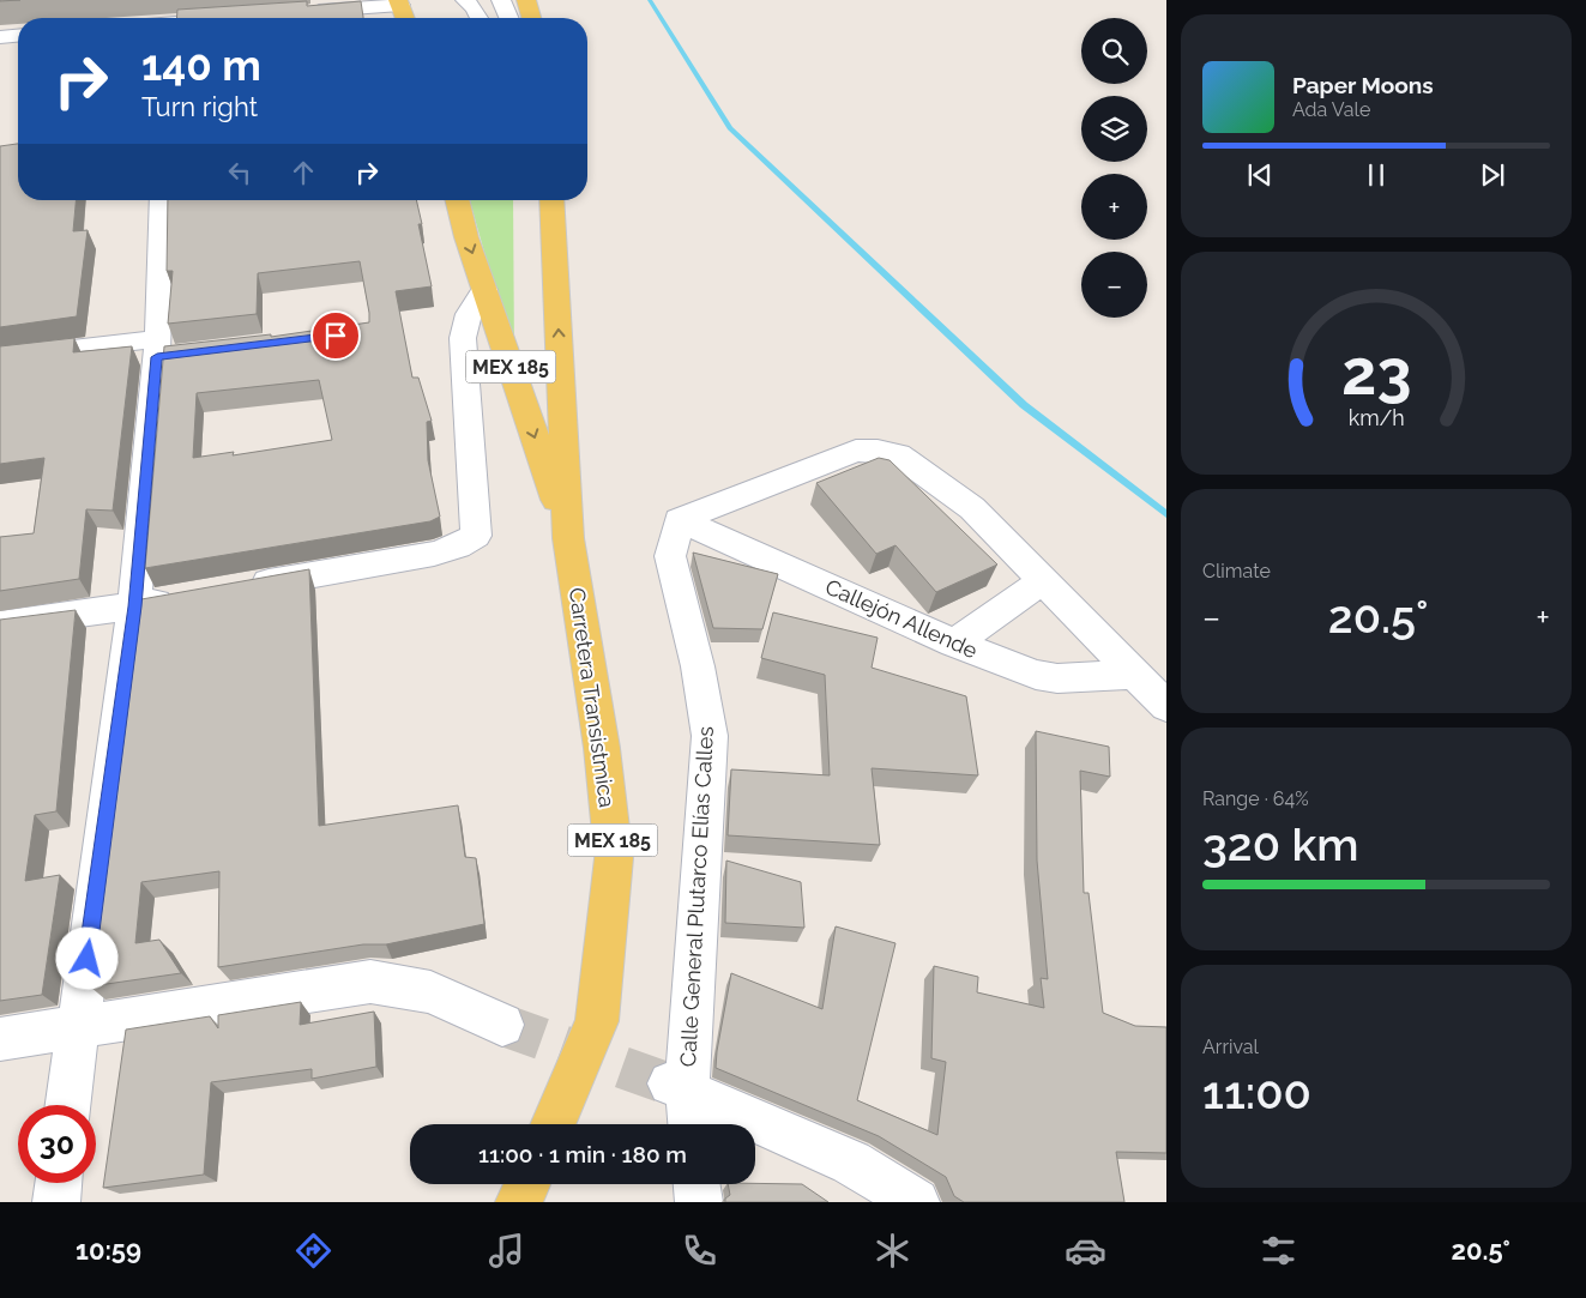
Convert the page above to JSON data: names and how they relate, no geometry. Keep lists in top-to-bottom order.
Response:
{
  "streets": {
    "main road": ["MEX 185", "Carretera Transistmica"],
    "street": ["Callejón Allende", "Calle General Plutarco Elías Calles"]
  },
  "crossings": [
    ["Callejón Allende", "Calle General Plutarco Elías Calles"]
  ],
  "page": {
    "map_buttons": ["+", "−"],
    "turn": ["140 m", "Turn right"],
    "song": ["Paper Moons", "Ada Vale"],
    "tile": [
      "Climate",
      ["Range · 64%", "320 km"],
      ["Arrival", "11:00"]
    ],
    "heat": ["−", "20.5°", "+"],
    "limit": "30",
    "trip": "11:00 · 1 min · 180 m",
    "tabs": ["10:59", "20.5°"],
    "gauge": ["23", "km/h"]
  }
}
